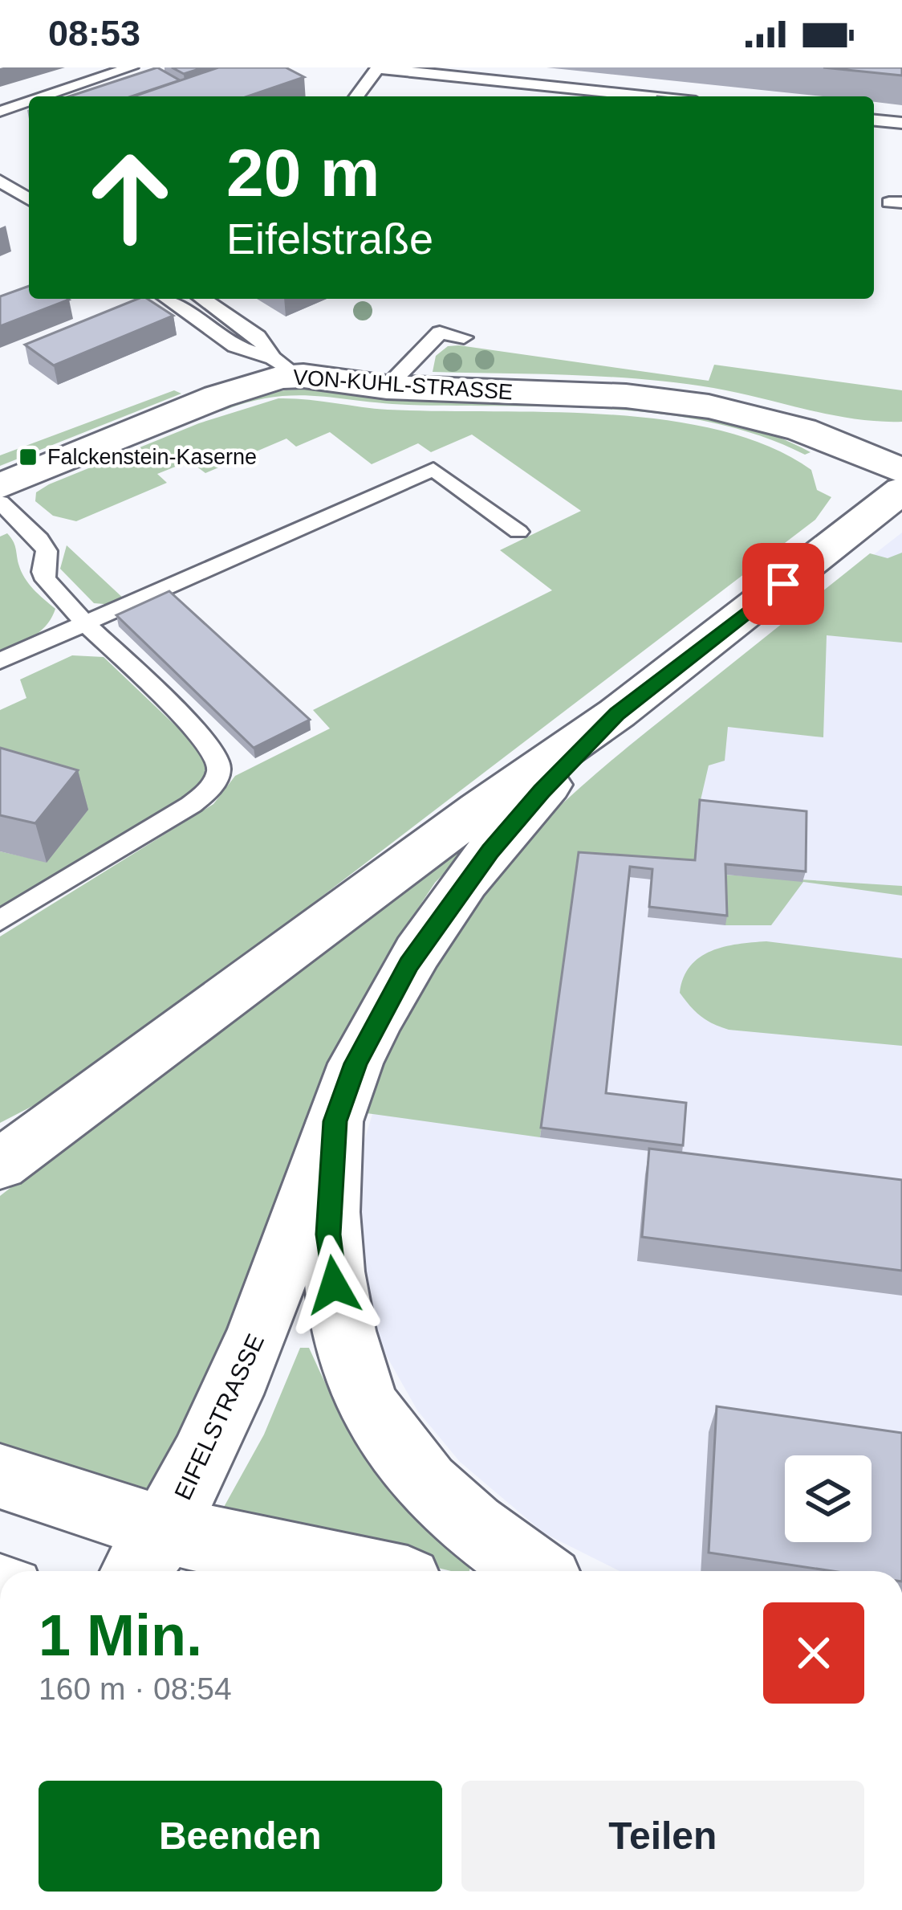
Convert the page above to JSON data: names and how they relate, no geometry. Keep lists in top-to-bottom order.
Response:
{
  "streets": {
    "main road": ["VON-KUHL-STRASSE", "EIFELSTRASSE"]
  },
  "places": {
    "transit": ["Falckenstein-Kaserne"]
  },
  "page": {
    "status": "08:53",
    "turn": ["20 m", "Eifelstraße"],
    "heading": ["1 Min.", "160 m · 08:54"],
    "buttons": ["Beenden", "Teilen"]
  }
}
